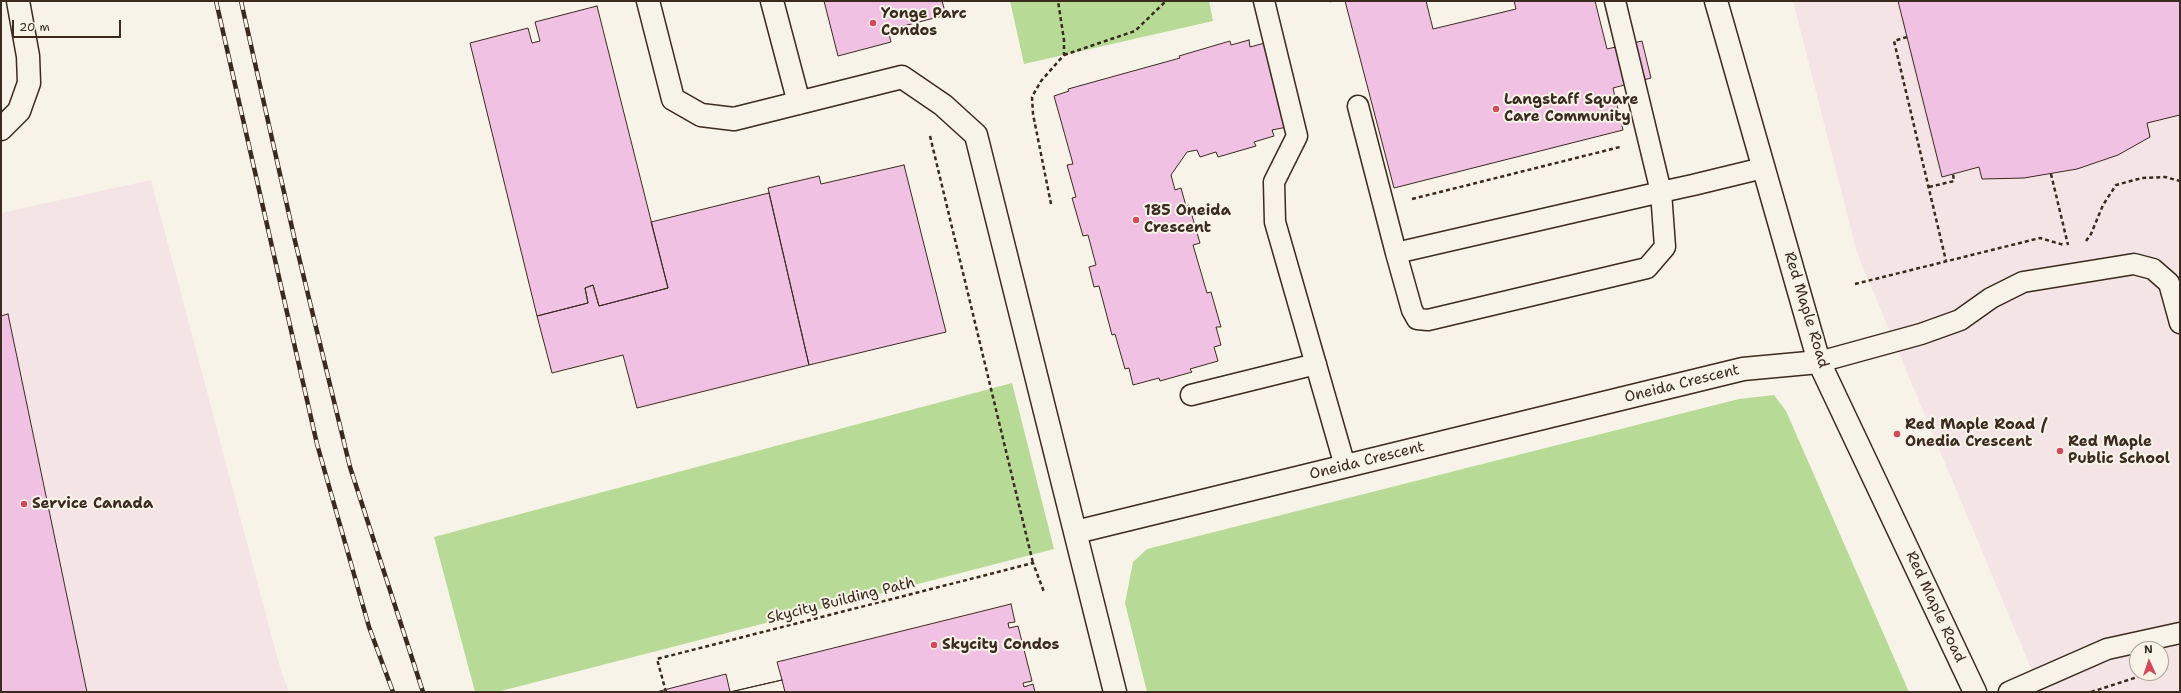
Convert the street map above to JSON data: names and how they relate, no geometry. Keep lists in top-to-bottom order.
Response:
{
  "streets": {
    "street": ["Red Maple Road", "Oneida Crescent"],
    "path": ["Skycity Building Path"]
  },
  "crossings": [
    ["Red Maple Road", "Oneida Crescent"]
  ],
  "places": [
    "Yonge Parc Condos",
    "Langstaff Square Care Community",
    "185 Oneida Crescent",
    "Red Maple Road / Onedia Crescent",
    "Red Maple Public School",
    "Service Canada",
    "Skycity Condos"
  ],
  "scale_bar": "20 m",
  "north": "top"
}
